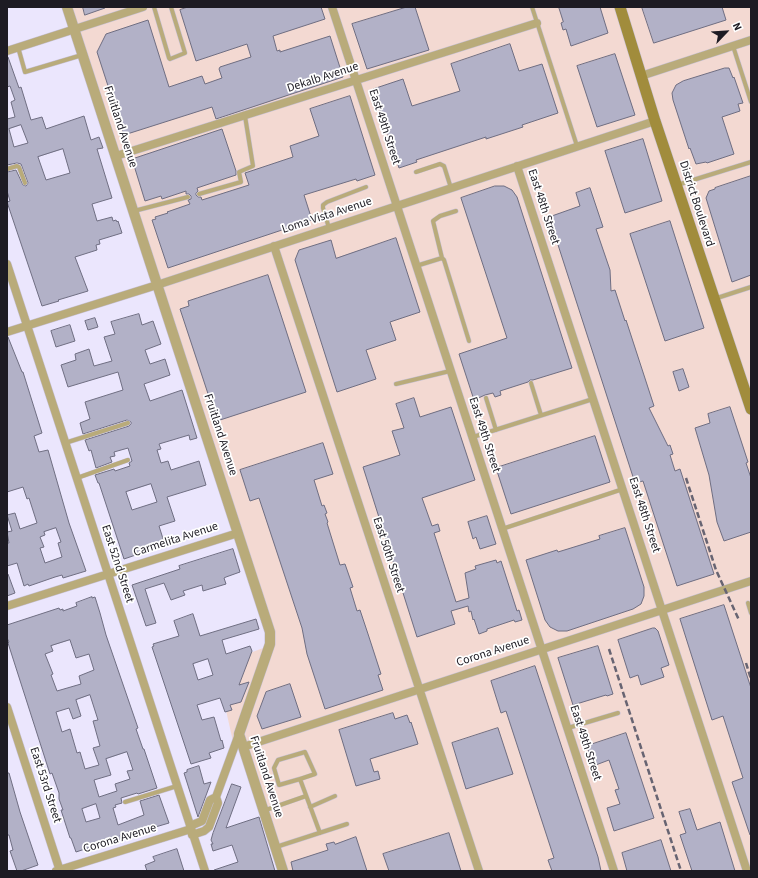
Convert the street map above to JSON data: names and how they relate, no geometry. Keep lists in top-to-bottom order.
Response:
{
  "streets": {
    "main road": ["District Boulevard"],
    "street": [
      "Dekalb Avenue",
      "Fruitland Avenue",
      "East 49th Street",
      "East 48th Street",
      "Loma Vista Avenue",
      "Carmelita Avenue",
      "East 50th Street",
      "East 52nd Street",
      "Corona Avenue",
      "East 53rd Street"
    ]
  },
  "crossings": [
    ["Dekalb Avenue", "Fruitland Avenue"],
    ["Dekalb Avenue", "East 49th Street"],
    ["Fruitland Avenue", "Loma Vista Avenue"],
    ["Fruitland Avenue", "Carmelita Avenue"],
    ["Fruitland Avenue", "Corona Avenue"],
    ["East 49th Street", "Loma Vista Avenue"],
    ["East 49th Street", "Corona Avenue"],
    ["District Boulevard", "Loma Vista Avenue"],
    ["East 48th Street", "Loma Vista Avenue"],
    ["East 48th Street", "Corona Avenue"],
    ["Loma Vista Avenue", "East 50th Street"],
    ["Loma Vista Avenue", "East 52nd Street"],
    ["Carmelita Avenue", "East 52nd Street"],
    ["East 50th Street", "Corona Avenue"],
    ["East 52nd Street", "Corona Avenue"],
    ["Corona Avenue", "East 53rd Street"]
  ],
  "north": "top right"
}
